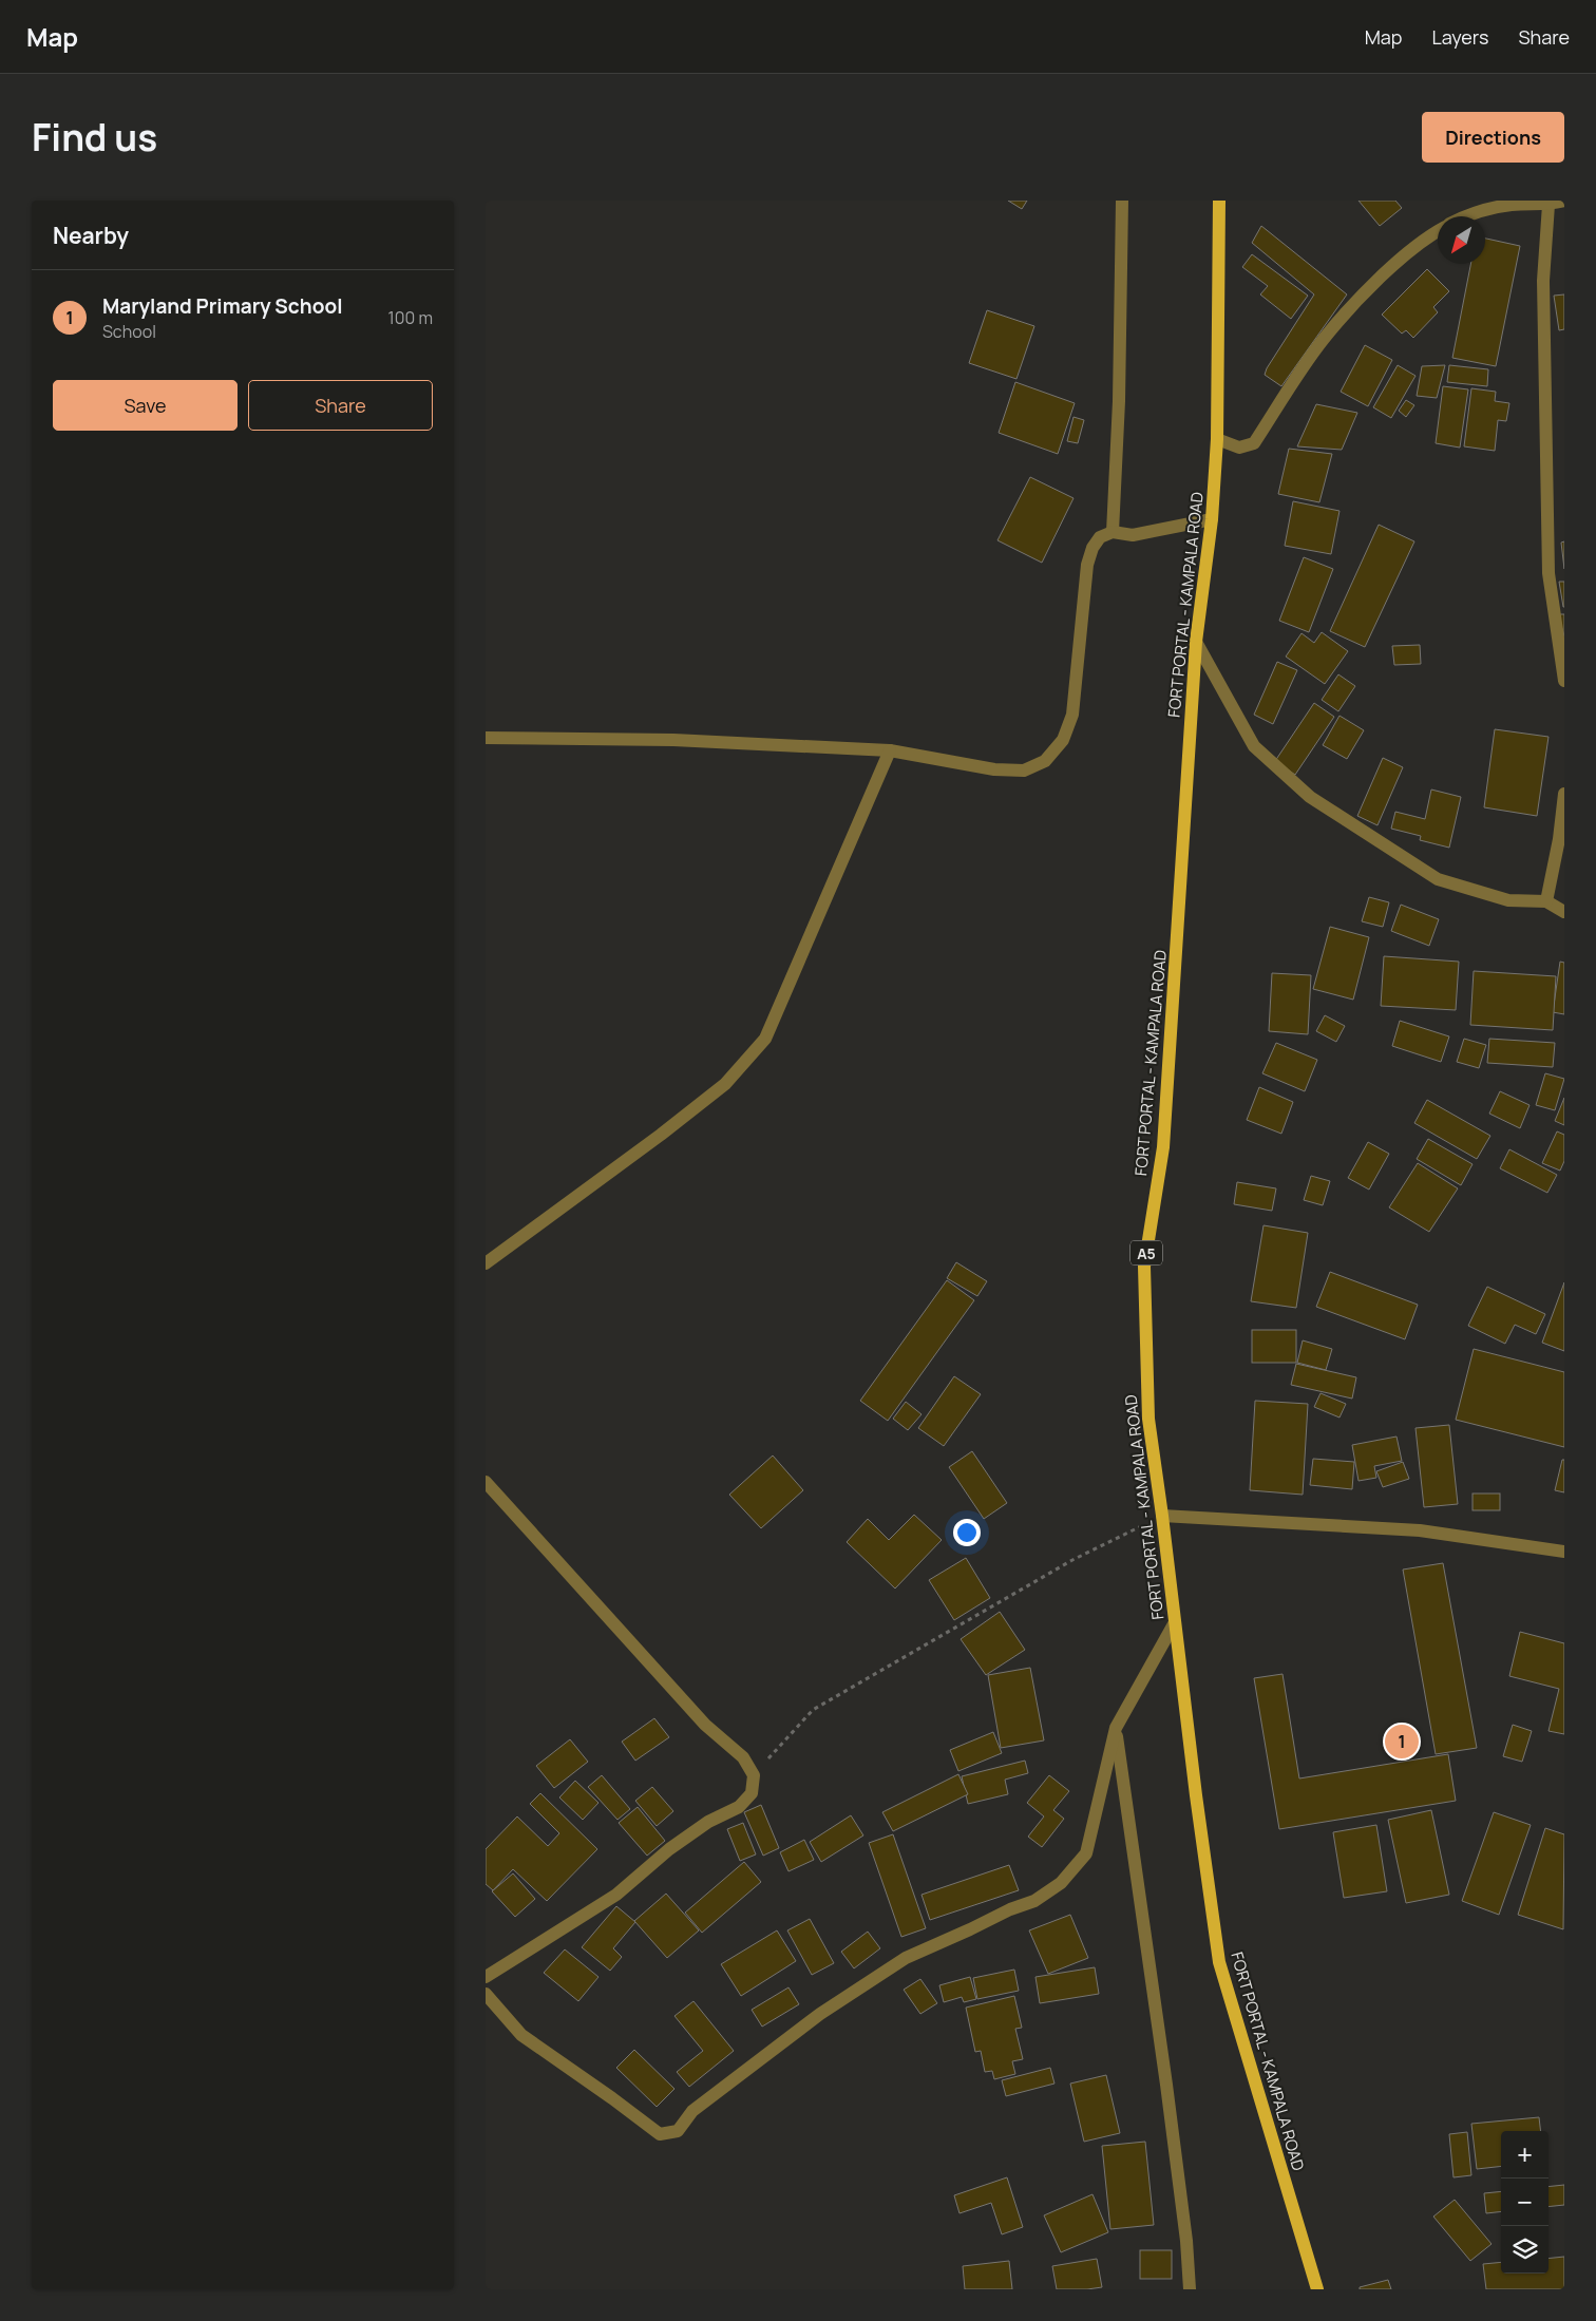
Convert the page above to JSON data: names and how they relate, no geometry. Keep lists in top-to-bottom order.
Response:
{
  "streets": {
    "main road": ["FORT PORTAL - KAMPALA ROAD", "A5"]
  },
  "north": "bottom left",
  "page": {
    "header": "Map",
    "nav": ["Map", "Layers", "Share"],
    "title": "Find us",
    "buttons": [
      "Directions",
      ["Save", "Share"]
    ],
    "heading": "Nearby",
    "list": [
      {
        "mark": "1",
        "name": "Maryland Primary School",
        "note": "School",
        "value": "100 m"
      }
    ],
    "pins": "1",
    "map_buttons": ["+", "−"]
  }
}
